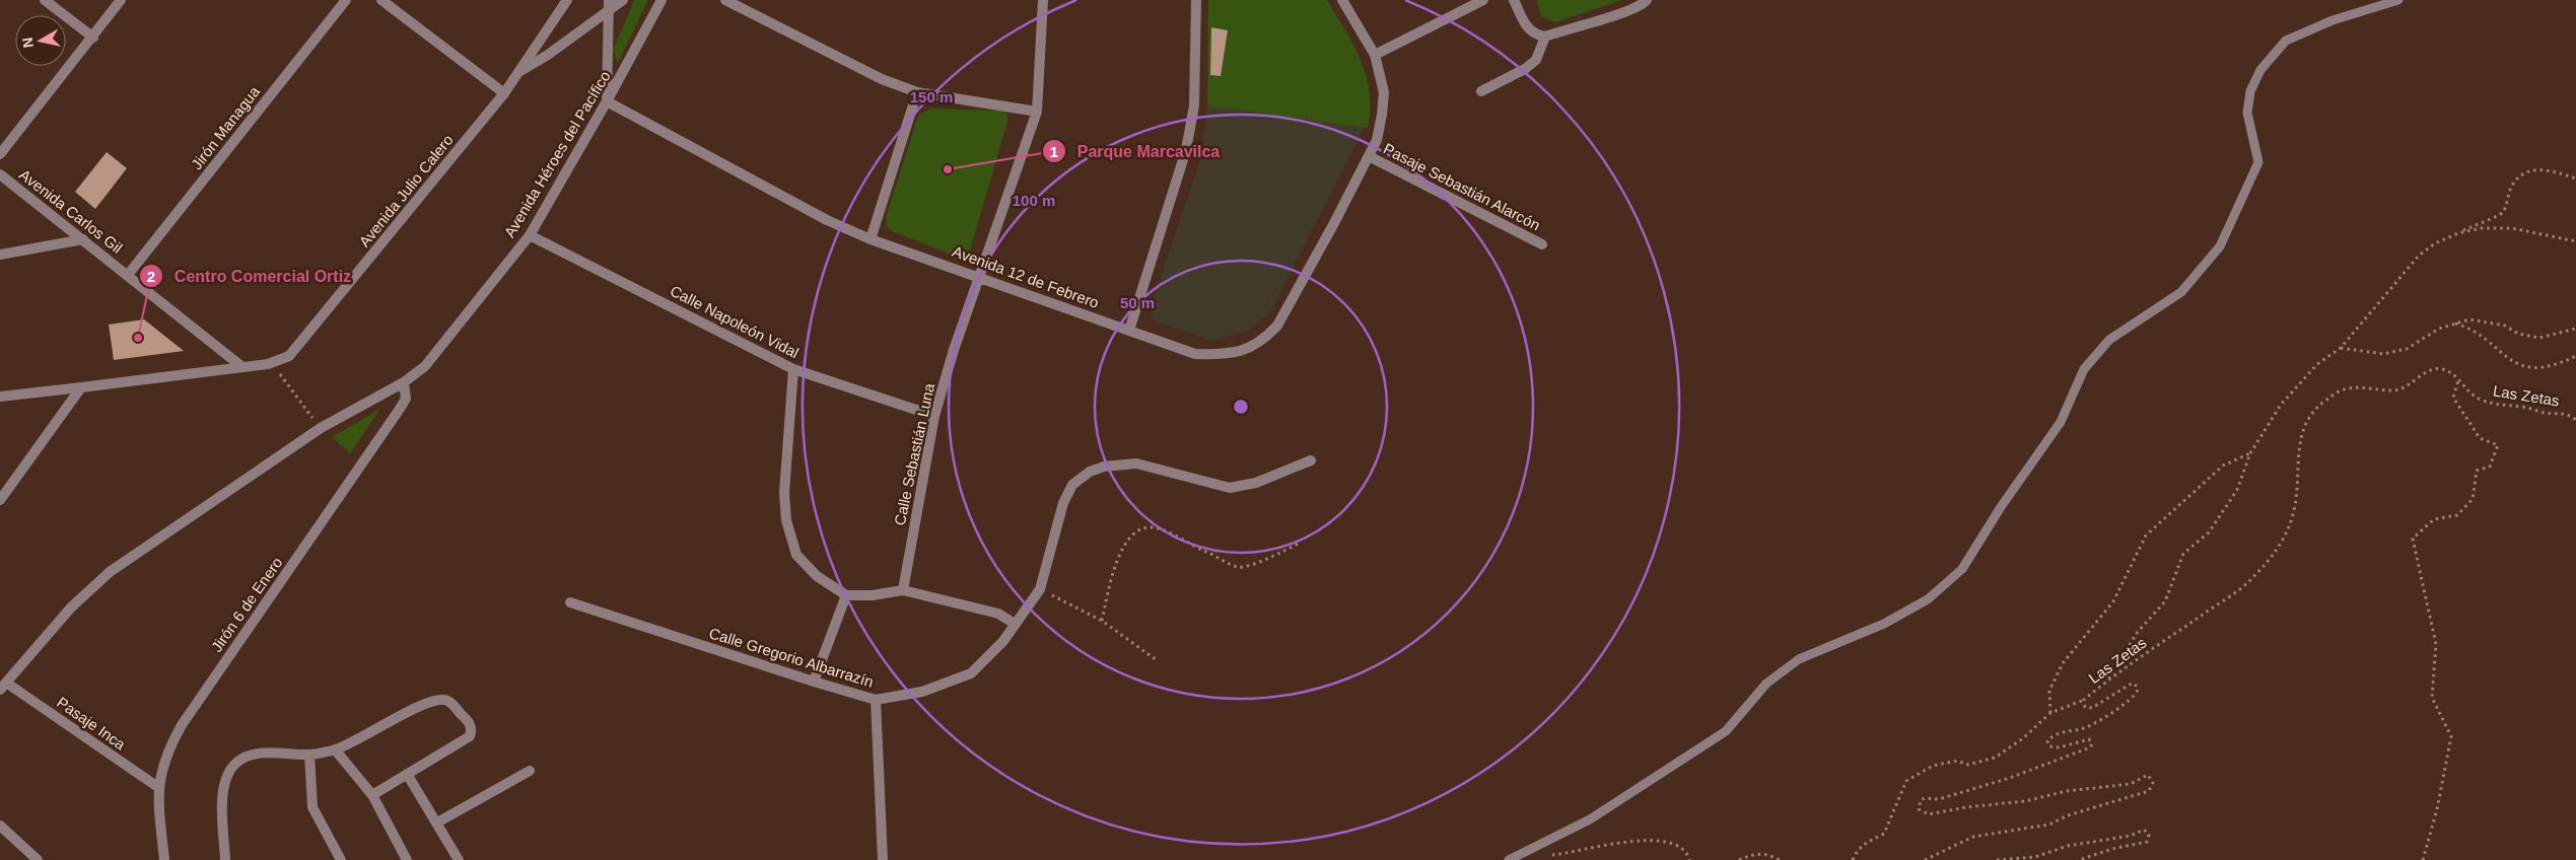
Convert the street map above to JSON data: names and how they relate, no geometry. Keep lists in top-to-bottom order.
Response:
{
  "streets": {
    "street": [
      "Jirón Managua",
      "Avenida Héroes del Pacífico",
      "Pasaje Sebastián Alarcón",
      "Avenida Julio Calero",
      "Avenida Carlos Gil",
      "Avenida 12 de Febrero",
      "Calle Napoleón Vidal",
      "Calle Sebastián Luna",
      "Jirón 6 de Enero",
      "Calle Gregorio Albarrazín",
      "Pasaje Inca"
    ],
    "path": ["Las Zetas"]
  },
  "crossings": [
    ["Jirón Managua", "Avenida Carlos Gil"],
    ["Avenida Héroes del Pacífico", "Avenida 12 de Febrero"],
    ["Avenida Héroes del Pacífico", "Calle Napoleón Vidal"],
    ["Avenida Héroes del Pacífico", "Jirón 6 de Enero"],
    ["Avenida Héroes del Pacífico", "Pasaje Inca"],
    ["Pasaje Sebastián Alarcón", "Avenida 12 de Febrero"],
    ["Avenida Julio Calero", "Avenida Carlos Gil"],
    ["Avenida 12 de Febrero", "Calle Sebastián Luna"],
    ["Calle Napoleón Vidal", "Calle Sebastián Luna"],
    ["Jirón 6 de Enero", "Pasaje Inca"]
  ],
  "places": ["Parque Marcavilca", "Centro Comercial Ortiz"],
  "north": "left",
  "rings": ["150 m", "100 m", "50 m"]
}
